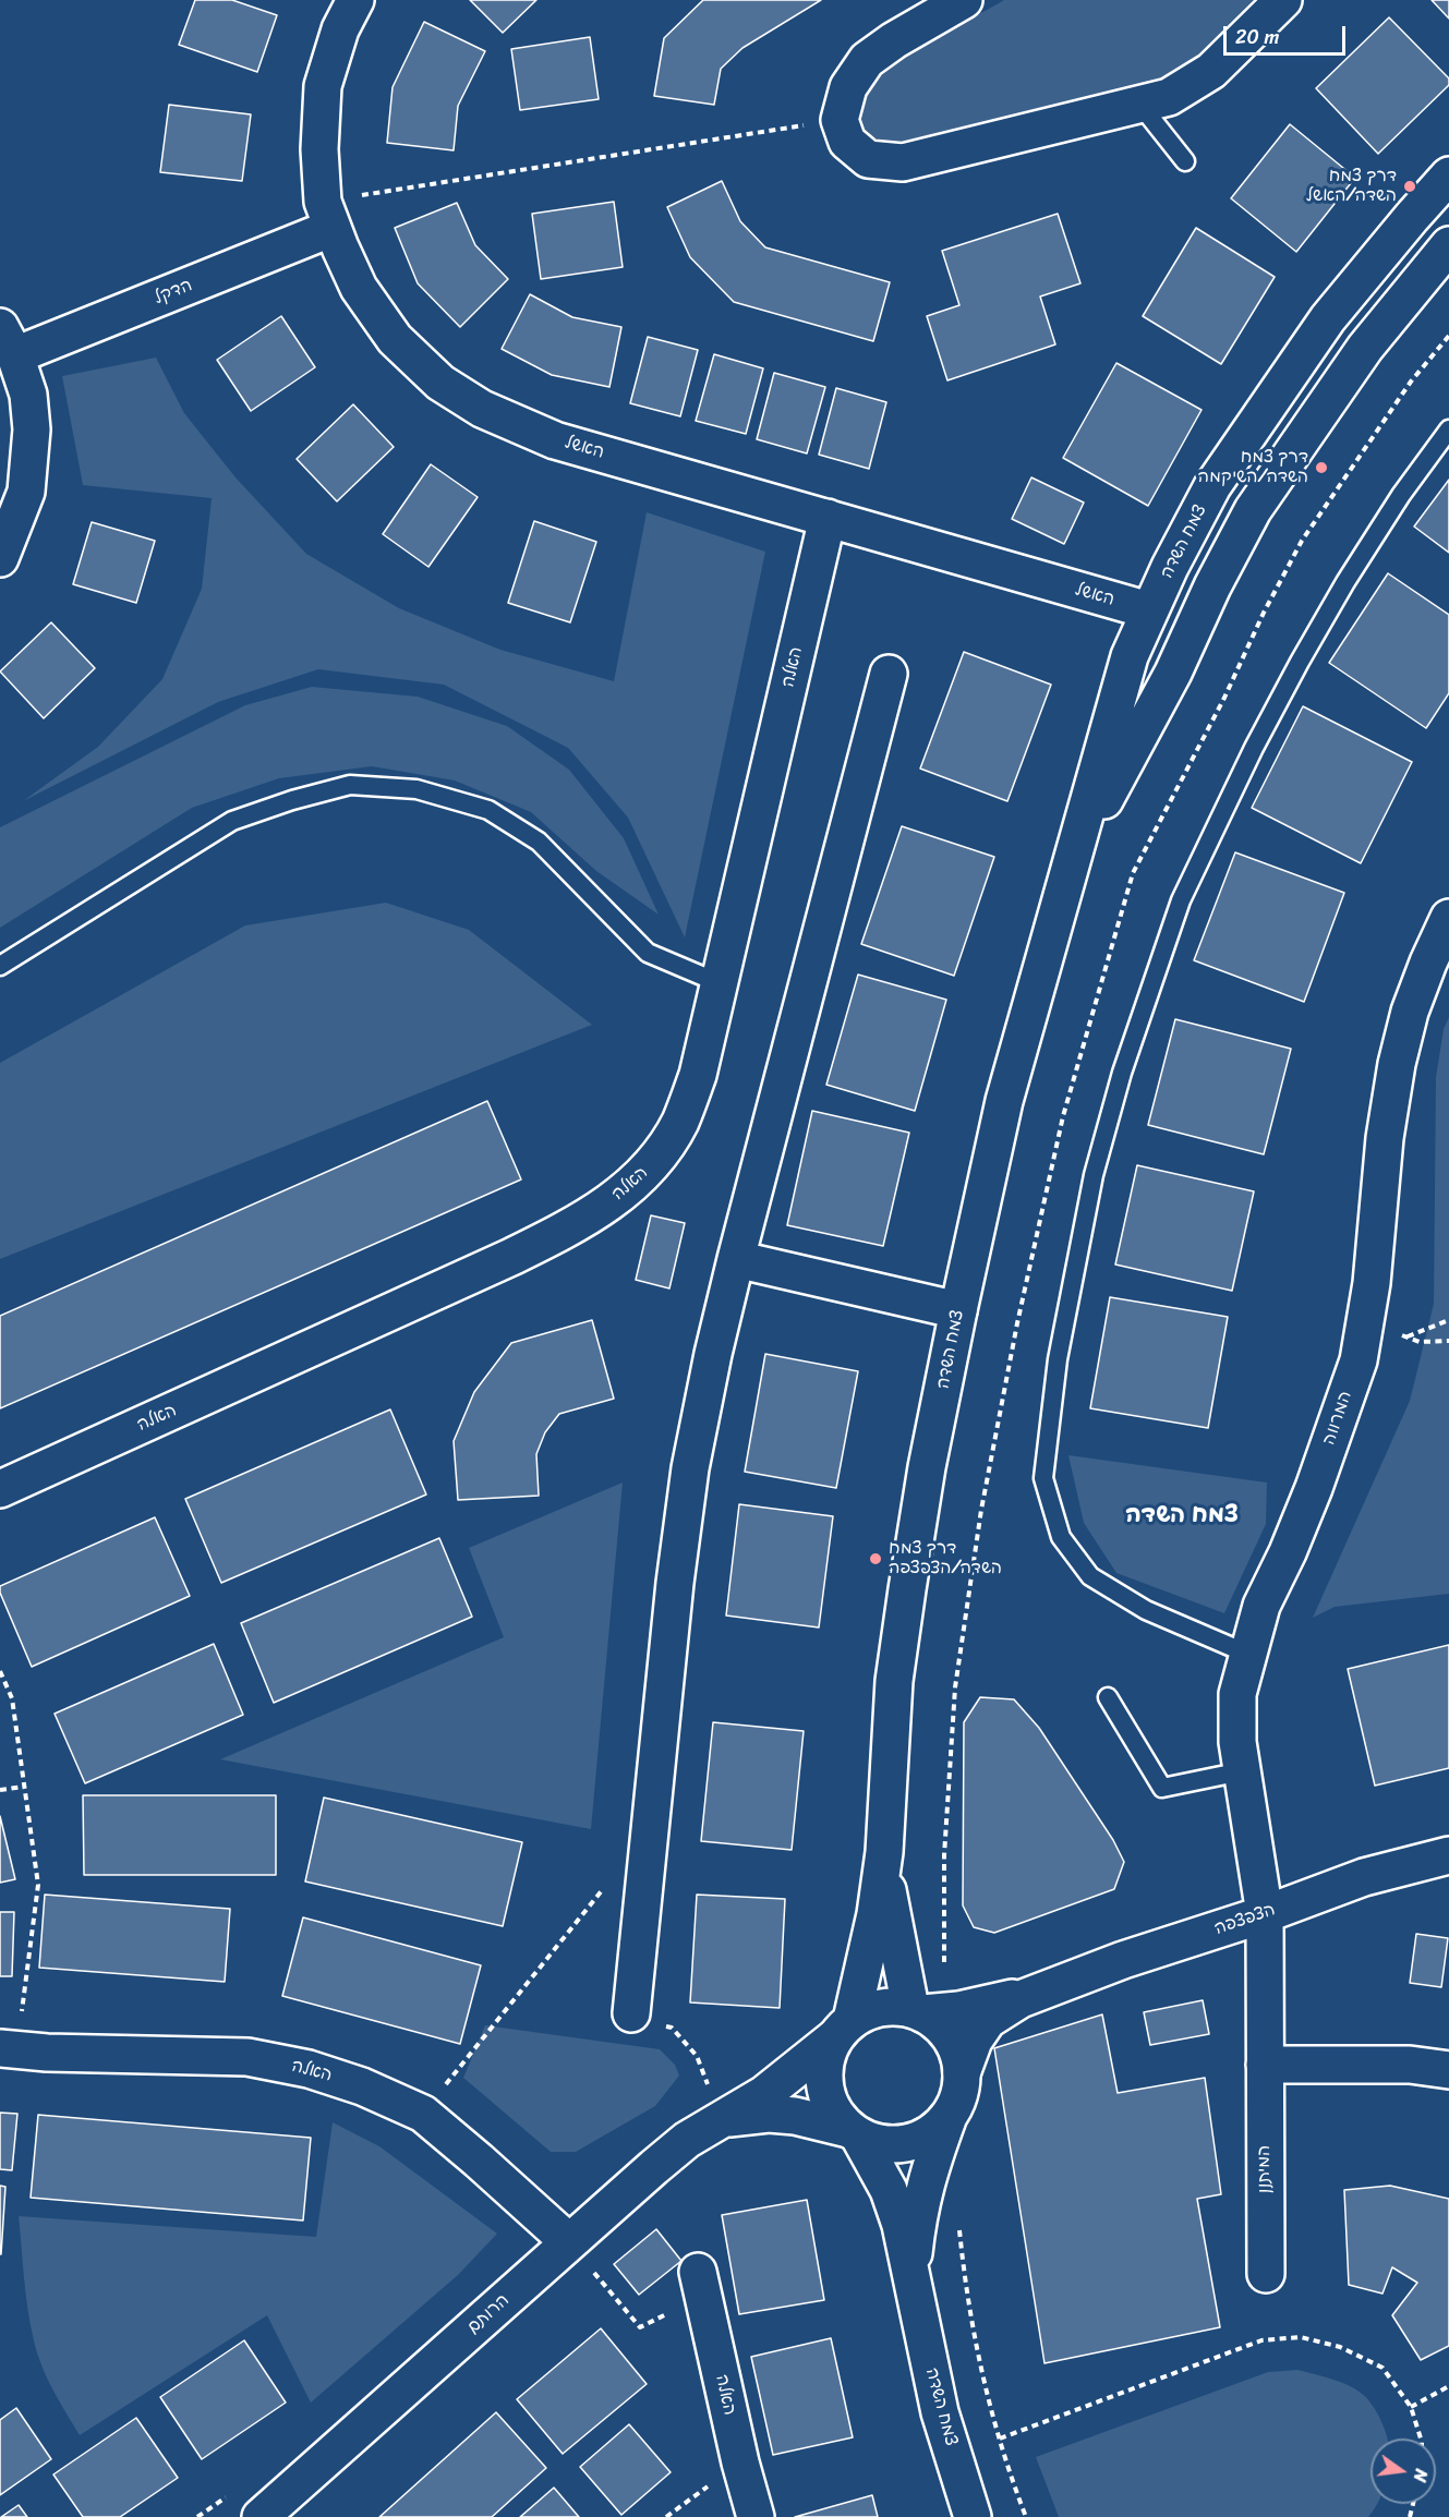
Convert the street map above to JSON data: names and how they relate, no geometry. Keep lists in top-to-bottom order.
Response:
{
  "streets": {
    "street": [
      "הדקל",
      "האשל",
      "צמח השדה",
      "האלה",
      "המרווה",
      "הצפצפה",
      "המיתנן",
      "הרותם"
    ]
  },
  "crossings": [
    ["הדקל", "האשל"],
    ["האשל", "צמח השדה"],
    ["האשל", "האלה"],
    ["צמח השדה", "הצפצפה"],
    ["צמח השדה", "הרותם"],
    ["האלה", "הרותם"],
    ["המרווה", "הצפצפה"],
    ["המרווה", "המיתנן"],
    ["הצפצפה", "המיתנן"],
    ["הצפצפה", "הרותם"]
  ],
  "districts": ["צמח השדה"],
  "places": ["דרך צמח השדה/האשל", "דרך צמח השדה/השיקמה", "דרך צמח השדה/הצפצפה"],
  "scale_bar": "20 m",
  "north": "right"
}
